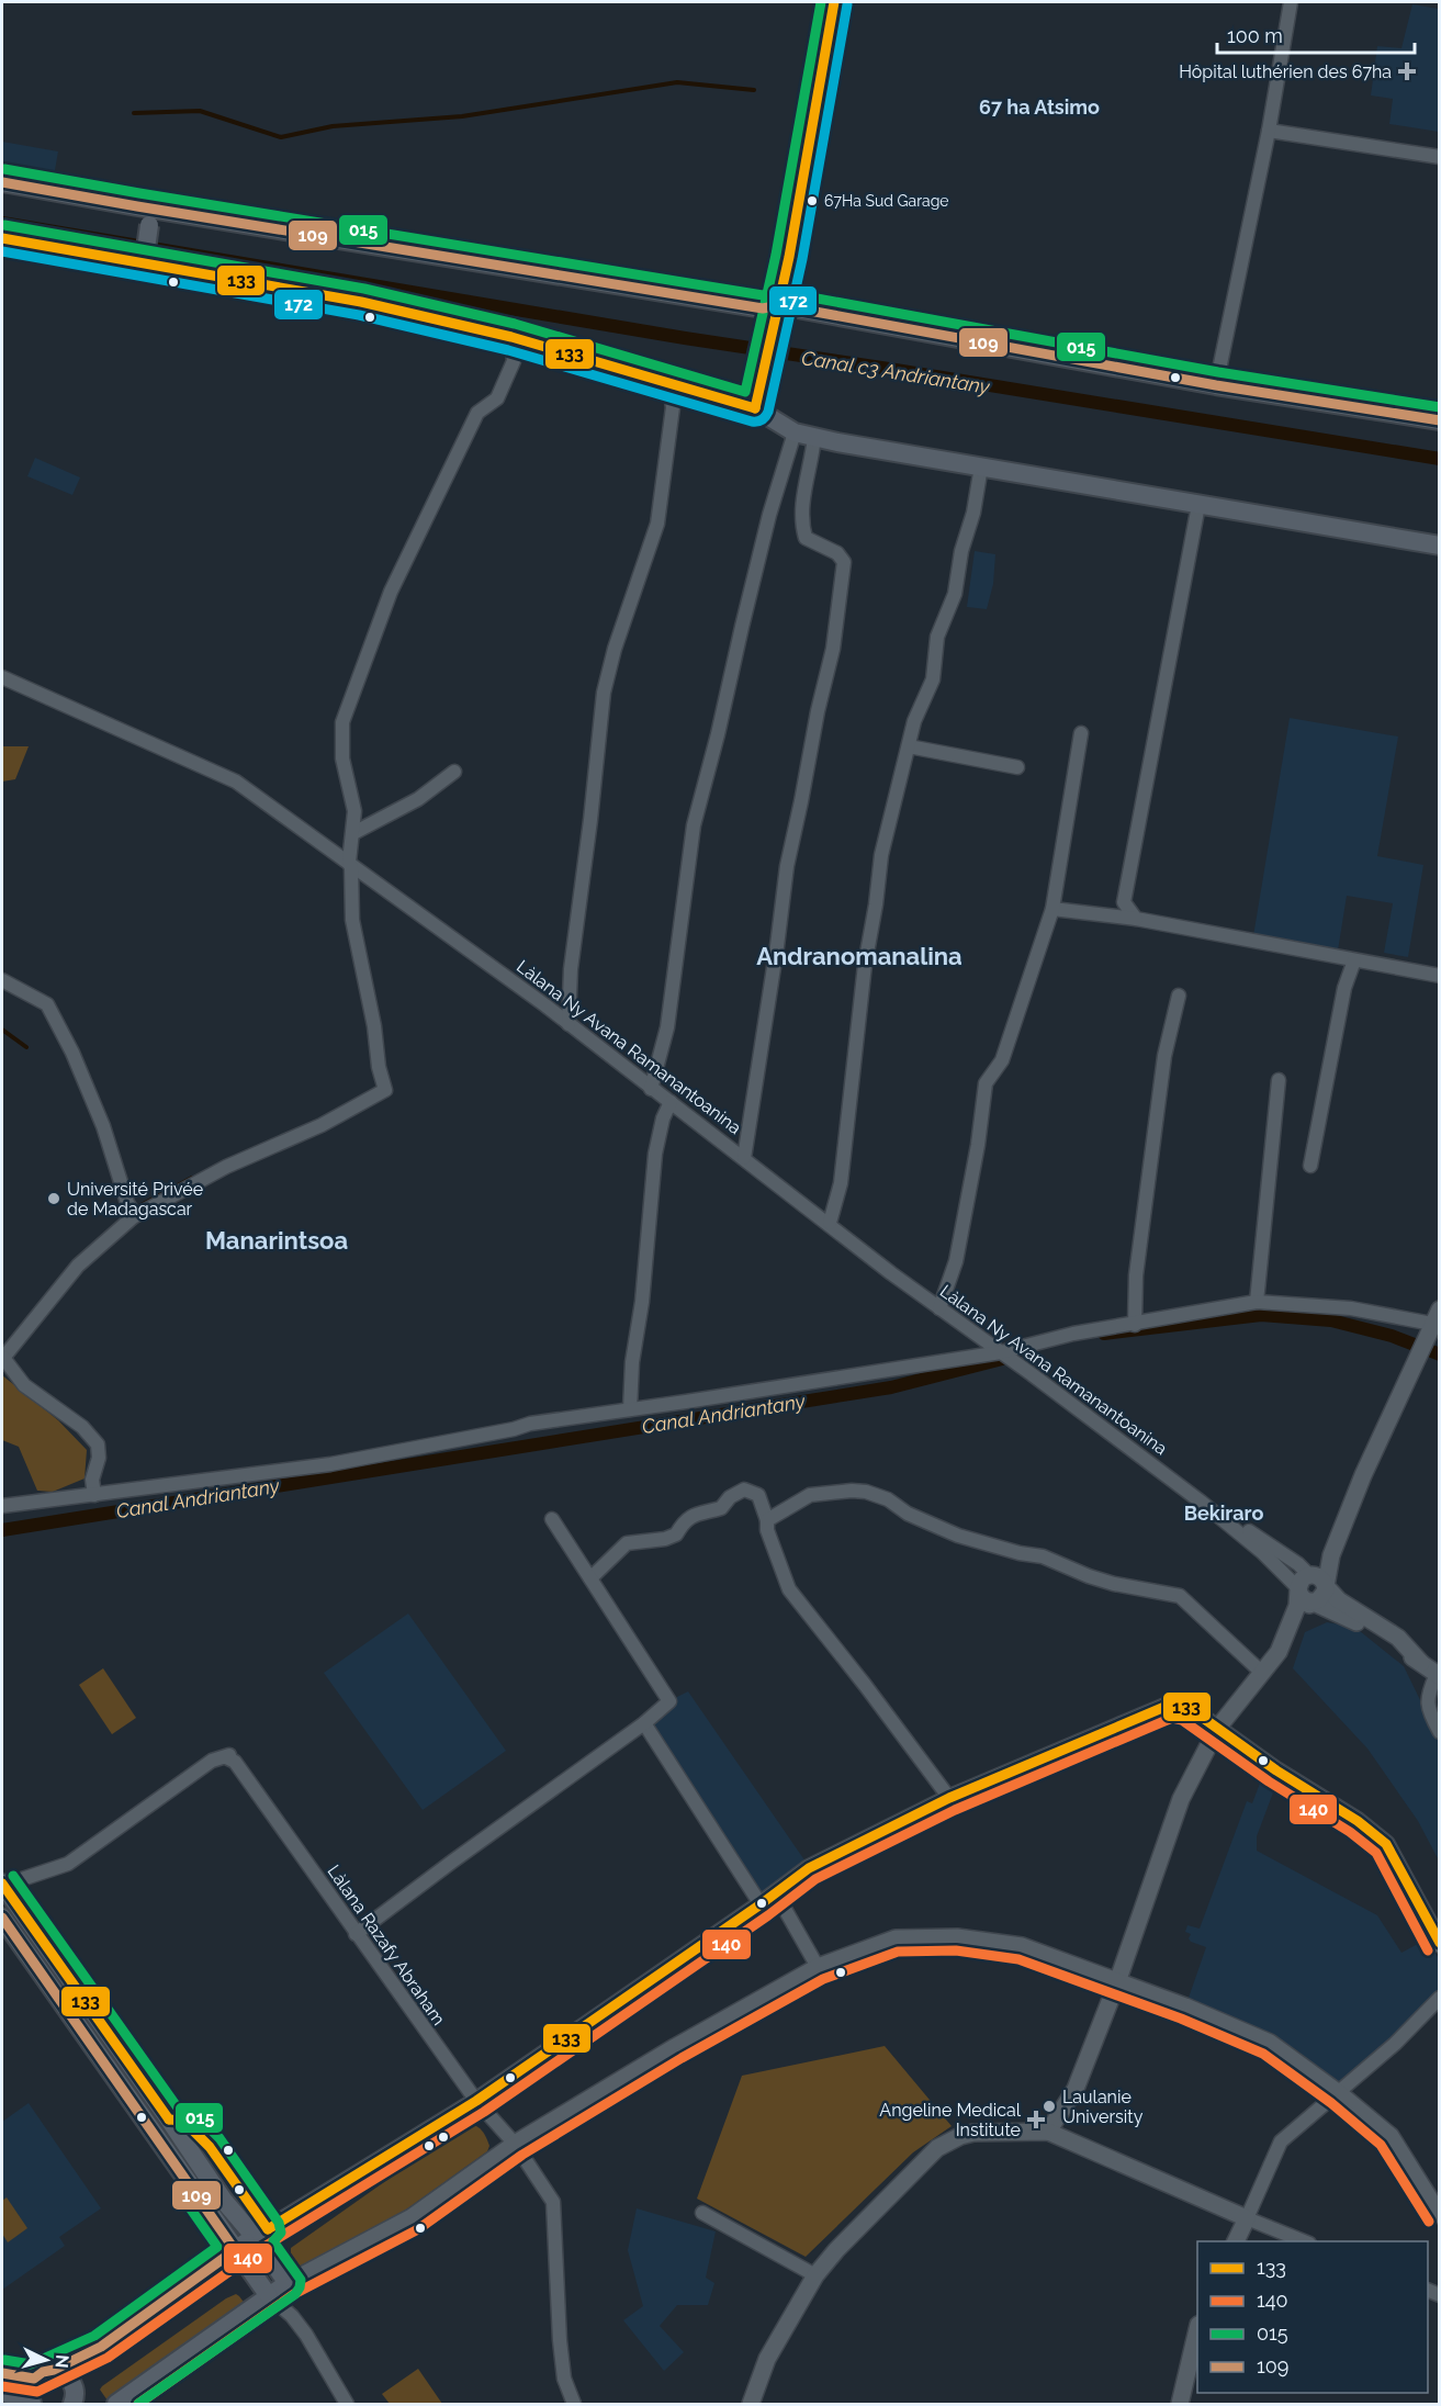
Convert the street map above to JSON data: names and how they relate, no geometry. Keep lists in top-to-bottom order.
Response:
{
  "streets": {
    "street": ["Làlana Ny Avana Ramanantoanina", "Làlana Razafy Abraham"]
  },
  "districts": [
    "67 ha Atsimo",
    "Andranomanalina",
    "Manarintsoa",
    "Bekiraro"
  ],
  "water": ["Canal c3 Andriantany", "Canal Andriantany"],
  "places": {
    "health": ["Hôpital luthérien des 67ha", "Angeline Medical Institute"],
    "other": ["67Ha Sud Garage", "Université Privée de Madagascar", "Laulanie University"]
  },
  "lines": [
    "transit line 133",
    "transit line 015",
    "transit line 172",
    "transit line 109",
    "transit line 140"
  ],
  "legend": [
    "133",
    "140",
    "015",
    "109"
  ],
  "scale_bar": "100 m",
  "north": "right"
}
